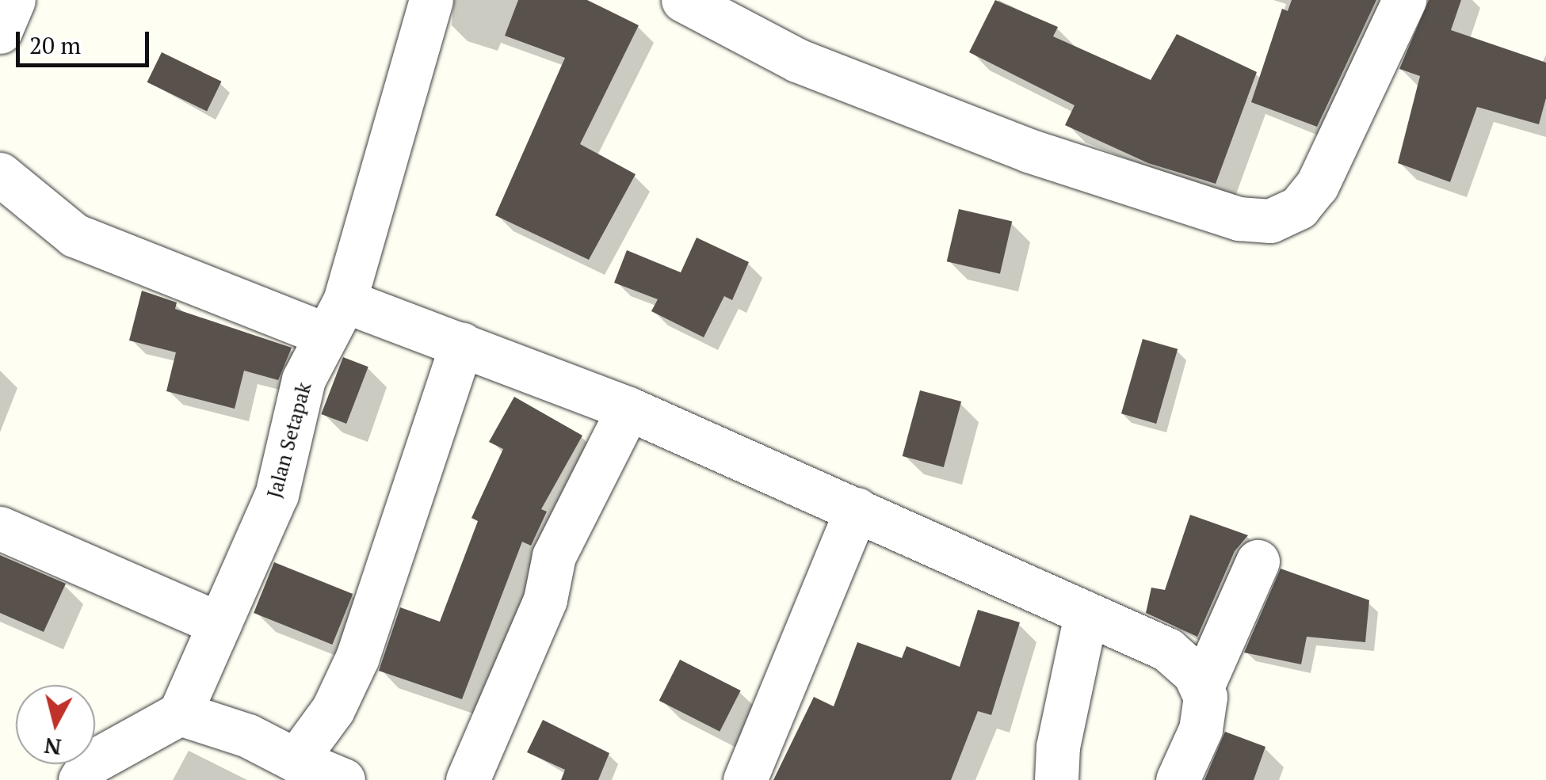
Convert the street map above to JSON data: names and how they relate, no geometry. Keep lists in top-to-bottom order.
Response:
{
  "streets": {
    "street": ["Jalan Setapak"]
  },
  "scale_bar": "20 m",
  "north": "bottom"
}
